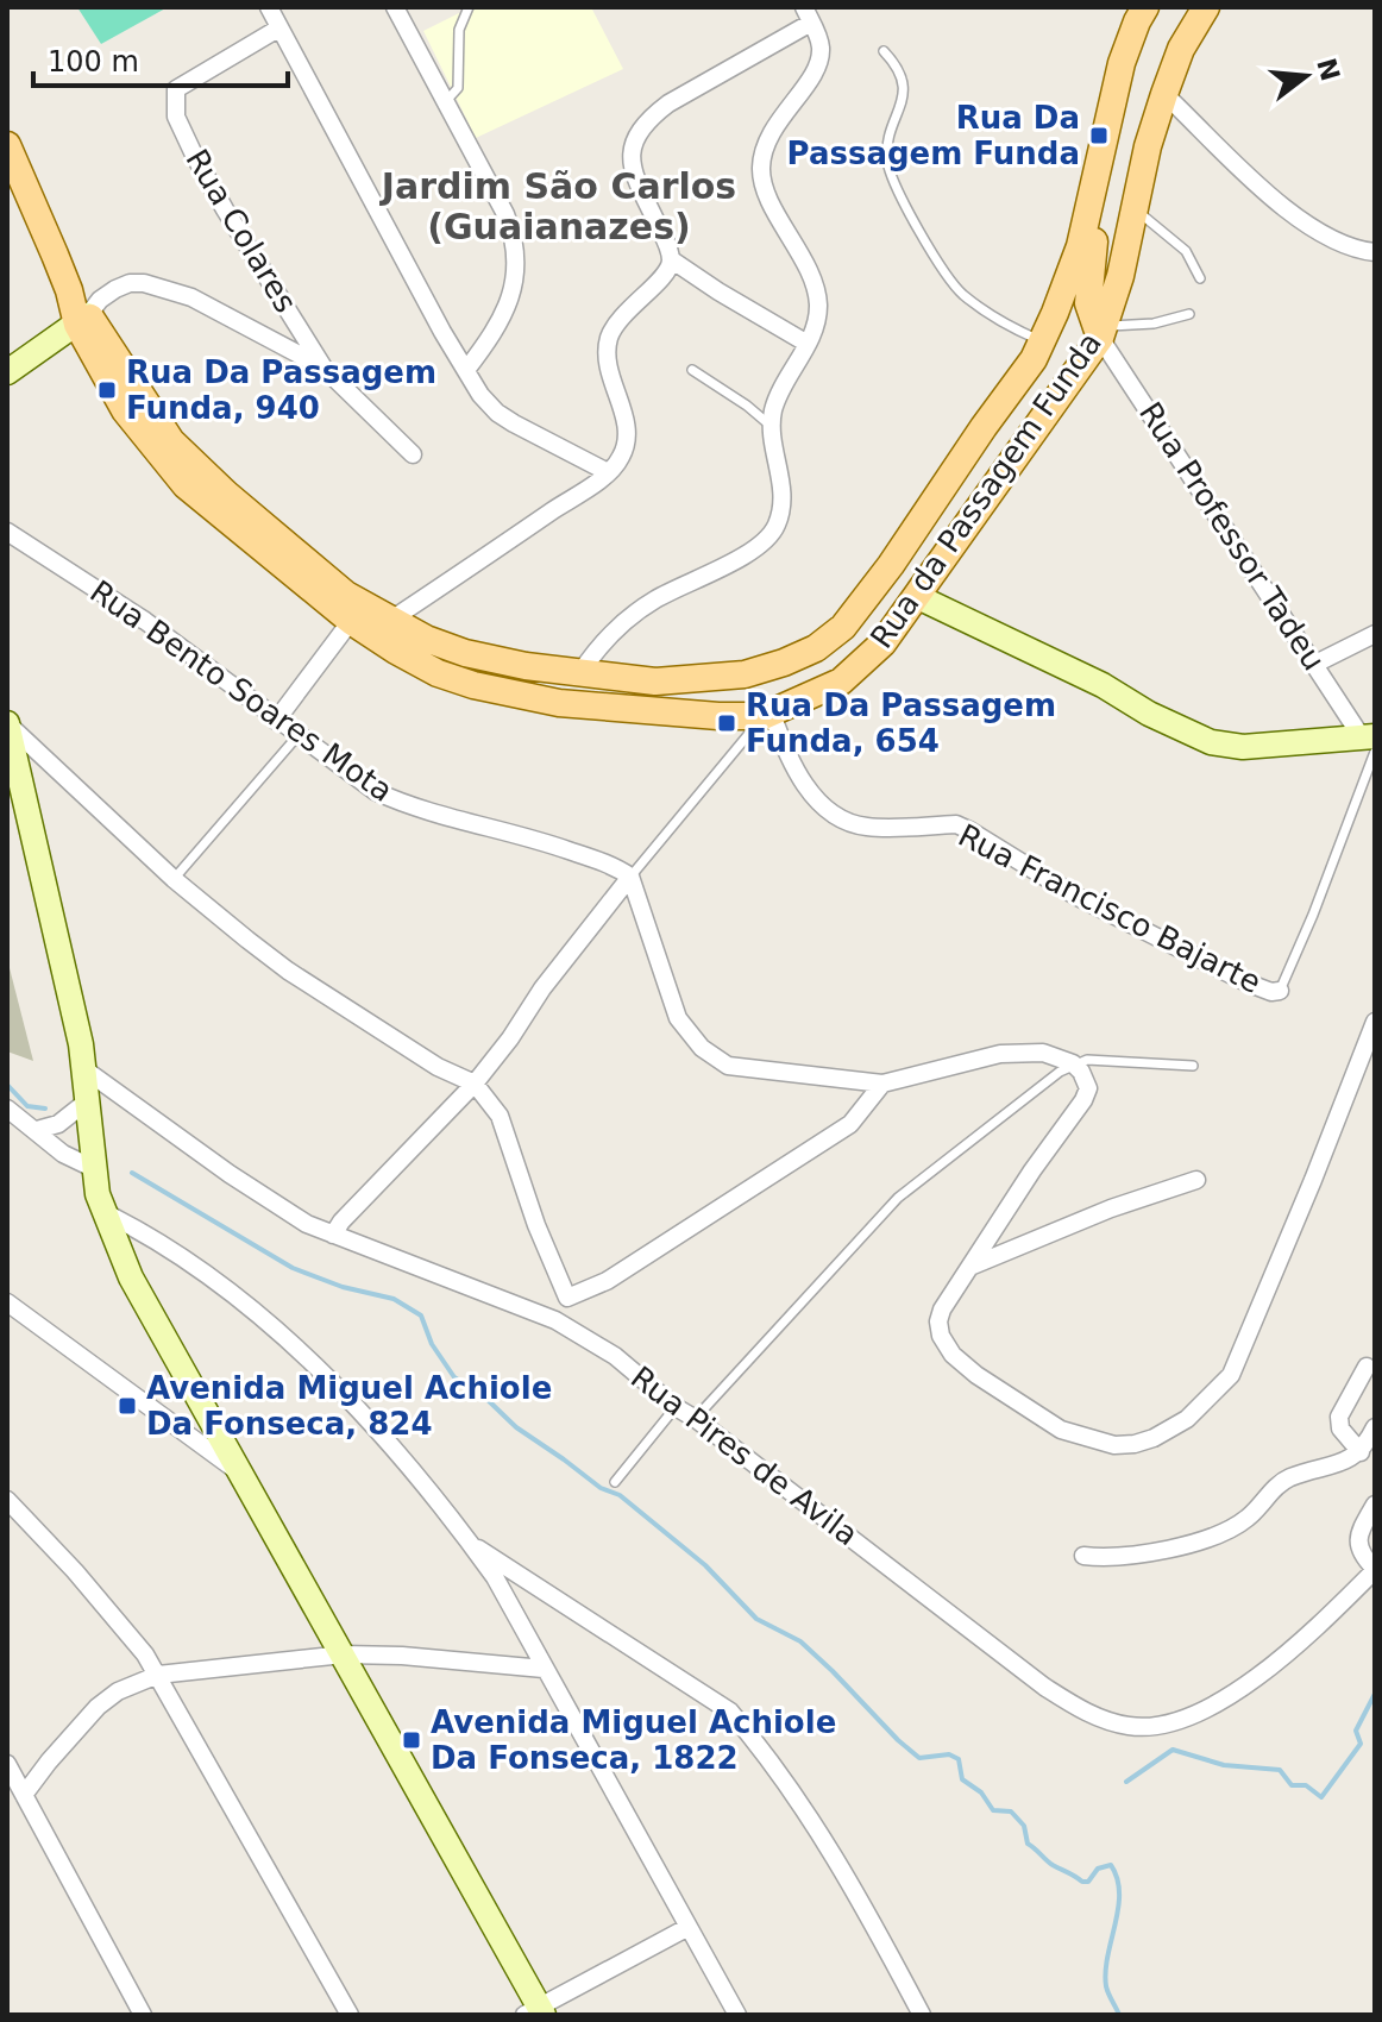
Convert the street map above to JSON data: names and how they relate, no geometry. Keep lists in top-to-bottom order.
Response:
{
  "streets": {
    "main road": ["Rua da Passagem Funda"],
    "street": [
      "Rua Colares",
      "Rua Professor Tadeu",
      "Rua Bento Soares Mota",
      "Rua Francisco Bajarte",
      "Rua Pires de Avila"
    ]
  },
  "crossings": [
    ["Rua da Passagem Funda", "Rua Professor Tadeu"],
    ["Rua da Passagem Funda", "Rua Francisco Bajarte"]
  ],
  "districts": ["Jardim São Carlos (Guaianazes)"],
  "places": {
    "transit": [
      "Rua Da Passagem Funda",
      "Rua Da Passagem Funda, 940",
      "Rua Da Passagem Funda, 654",
      "Avenida Miguel Achiole Da Fonseca, 824",
      "Avenida Miguel Achiole Da Fonseca, 1822"
    ]
  },
  "scale_bar": "100 m",
  "north": "right"
}
